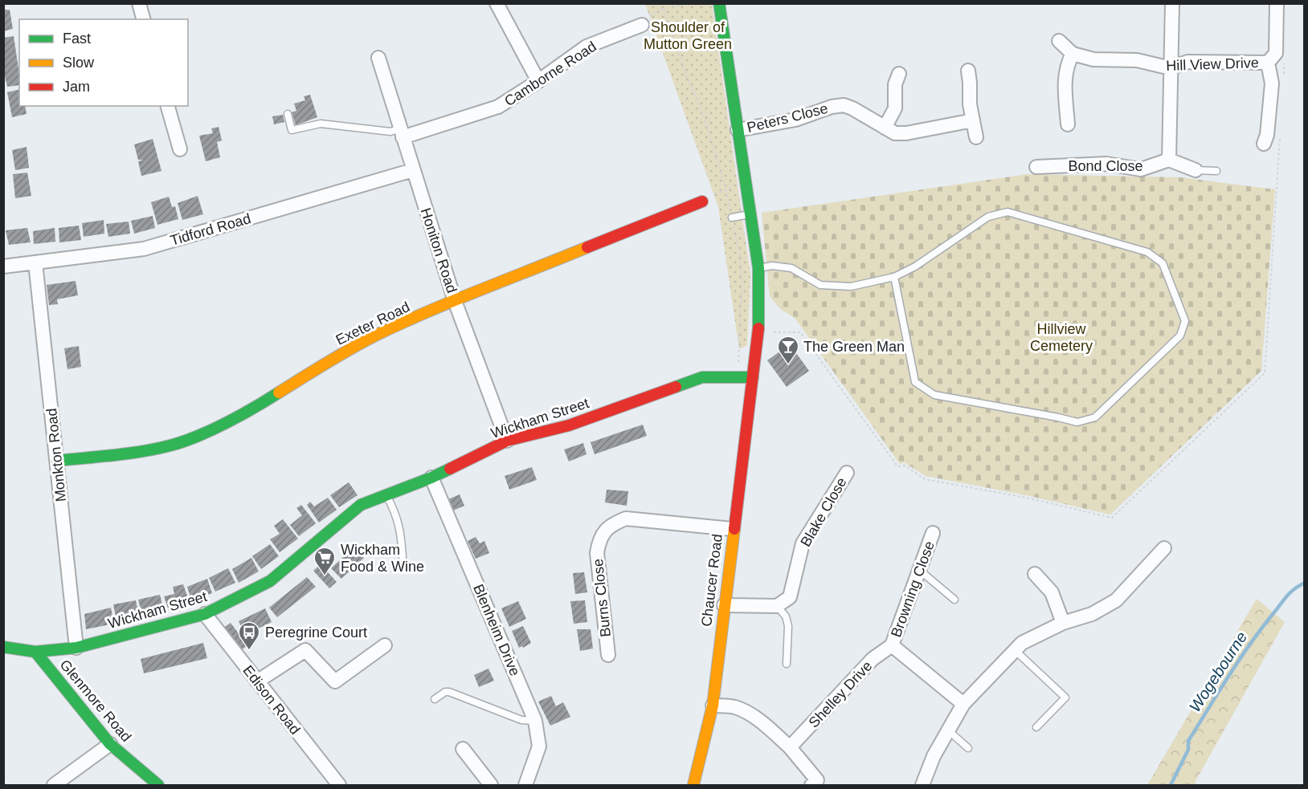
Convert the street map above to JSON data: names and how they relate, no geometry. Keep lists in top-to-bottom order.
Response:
{
  "streets": {
    "street": [
      "Hill View Drive",
      "Camborne Road",
      "Peters Close",
      "Bond Close",
      "Tidford Road",
      "Honiton Road",
      "Exeter Road",
      "Wickham Street",
      "Monkton Road",
      "Blake Close",
      "Chaucer Road",
      "Browning Close",
      "Burns Close",
      "Blenheim Drive",
      "Shelley Drive",
      "Edison Road",
      "Glenmore Road"
    ]
  },
  "crossings": [
    ["Camborne Road", "Honiton Road"],
    ["Tidford Road", "Honiton Road"],
    ["Tidford Road", "Monkton Road"],
    ["Honiton Road", "Exeter Road"],
    ["Honiton Road", "Wickham Street"],
    ["Exeter Road", "Monkton Road"],
    ["Wickham Street", "Monkton Road"],
    ["Wickham Street", "Chaucer Road"],
    ["Wickham Street", "Blenheim Drive"],
    ["Wickham Street", "Edison Road"],
    ["Wickham Street", "Glenmore Road"],
    ["Chaucer Road", "Burns Close"],
    ["Browning Close", "Shelley Drive"]
  ],
  "water": ["Wogebourne"],
  "parks": ["Shoulder of Mutton Green", "Hillview Cemetery"],
  "places": {
    "bar": ["The Green Man"],
    "supermarket": ["Wickham Food & Wine"],
    "bus stop": ["Peregrine Court"]
  },
  "legend": ["Fast", "Slow", "Jam"]
}
